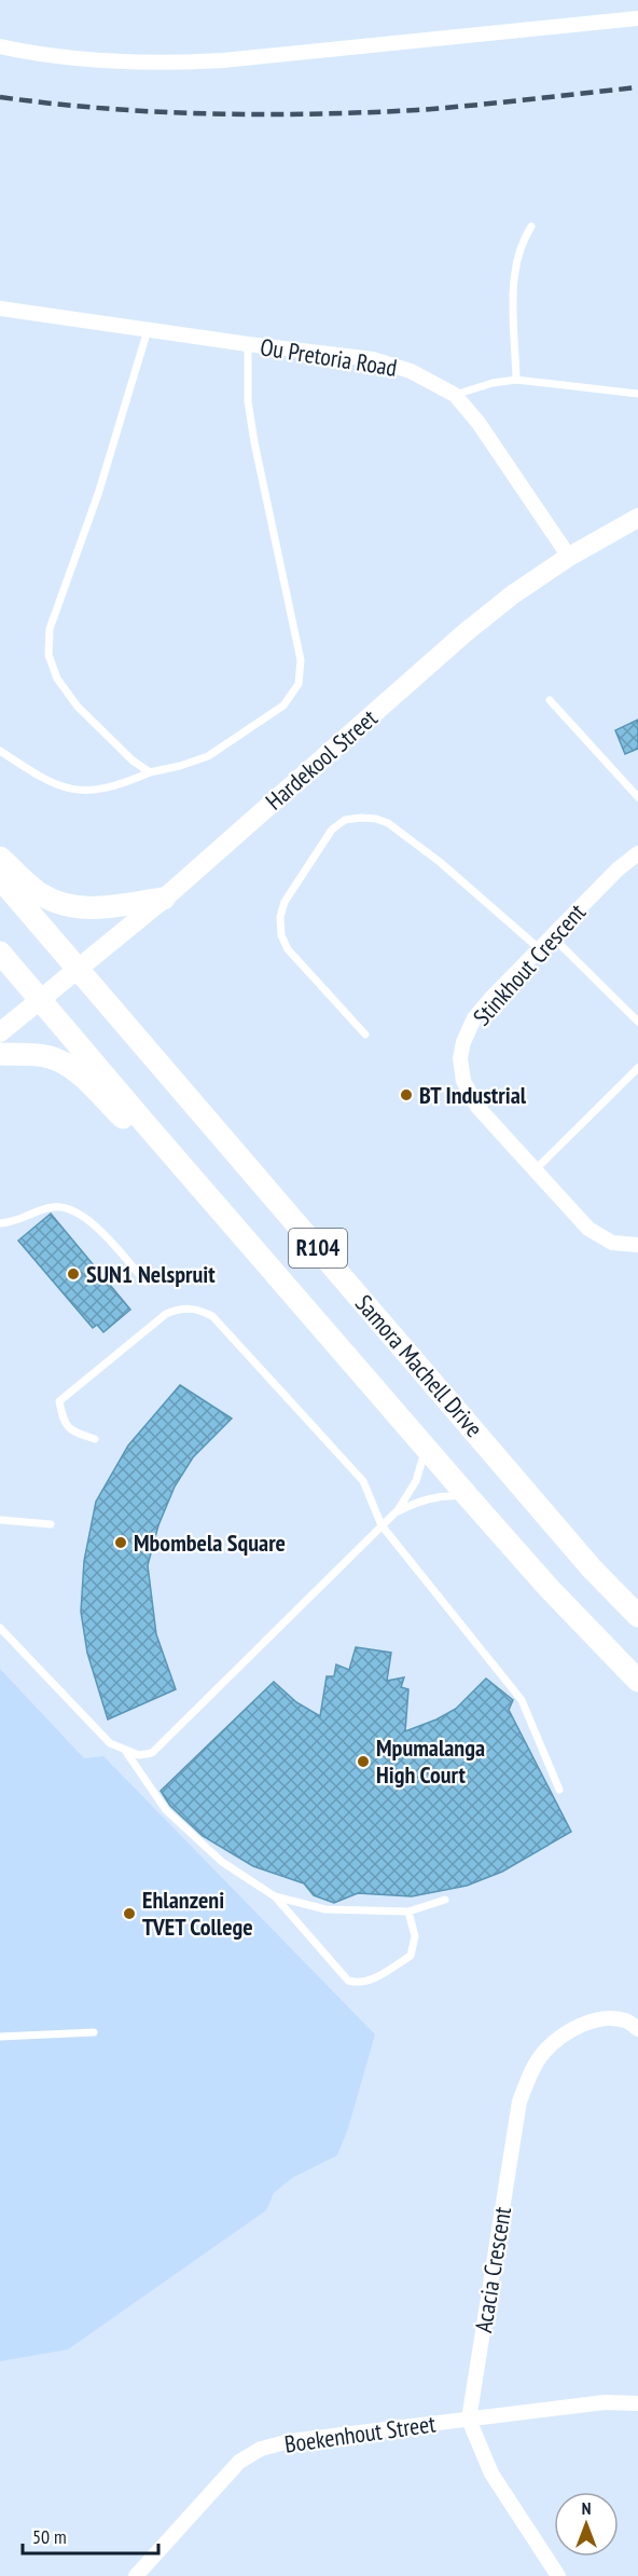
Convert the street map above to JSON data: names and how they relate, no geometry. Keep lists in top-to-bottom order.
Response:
{
  "streets": {
    "main road": ["Hardekool Street", "R104", "Samora Machell Drive"],
    "street": [
      "Ou Pretoria Road",
      "Stinkhout Crescent",
      "Acacia Crescent",
      "Boekenhout Street"
    ]
  },
  "crossings": [
    ["Ou Pretoria Road", "Hardekool Street"],
    ["Hardekool Street", "Samora Machell Drive"],
    ["Acacia Crescent", "Boekenhout Street"]
  ],
  "places": [
    "BT Industrial",
    "SUN1 Nelspruit",
    "Mbombela Square",
    "Mpumalanga High Court",
    "Ehlanzeni TVET College"
  ],
  "scale_bar": "50 m",
  "north": "top"
}
